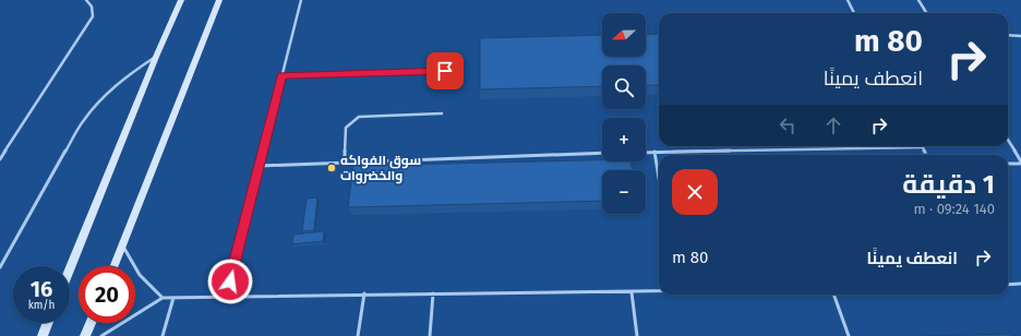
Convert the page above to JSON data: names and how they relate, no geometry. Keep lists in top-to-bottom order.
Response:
{
  "places": ["سوق الفواكه والخضروات"],
  "north": "left",
  "page": {
    "map_buttons": ["+", "−"],
    "turn": ["80 m", "انعطف يمينًا"],
    "heading": ["1 دقيقة", "140 m · 09:24"],
    "list": [
      {
        "name": "انعطف يمينًا",
        "value": "80 m"
      }
    ],
    "speed": "16 km/h",
    "limit": "20"
  }
}
